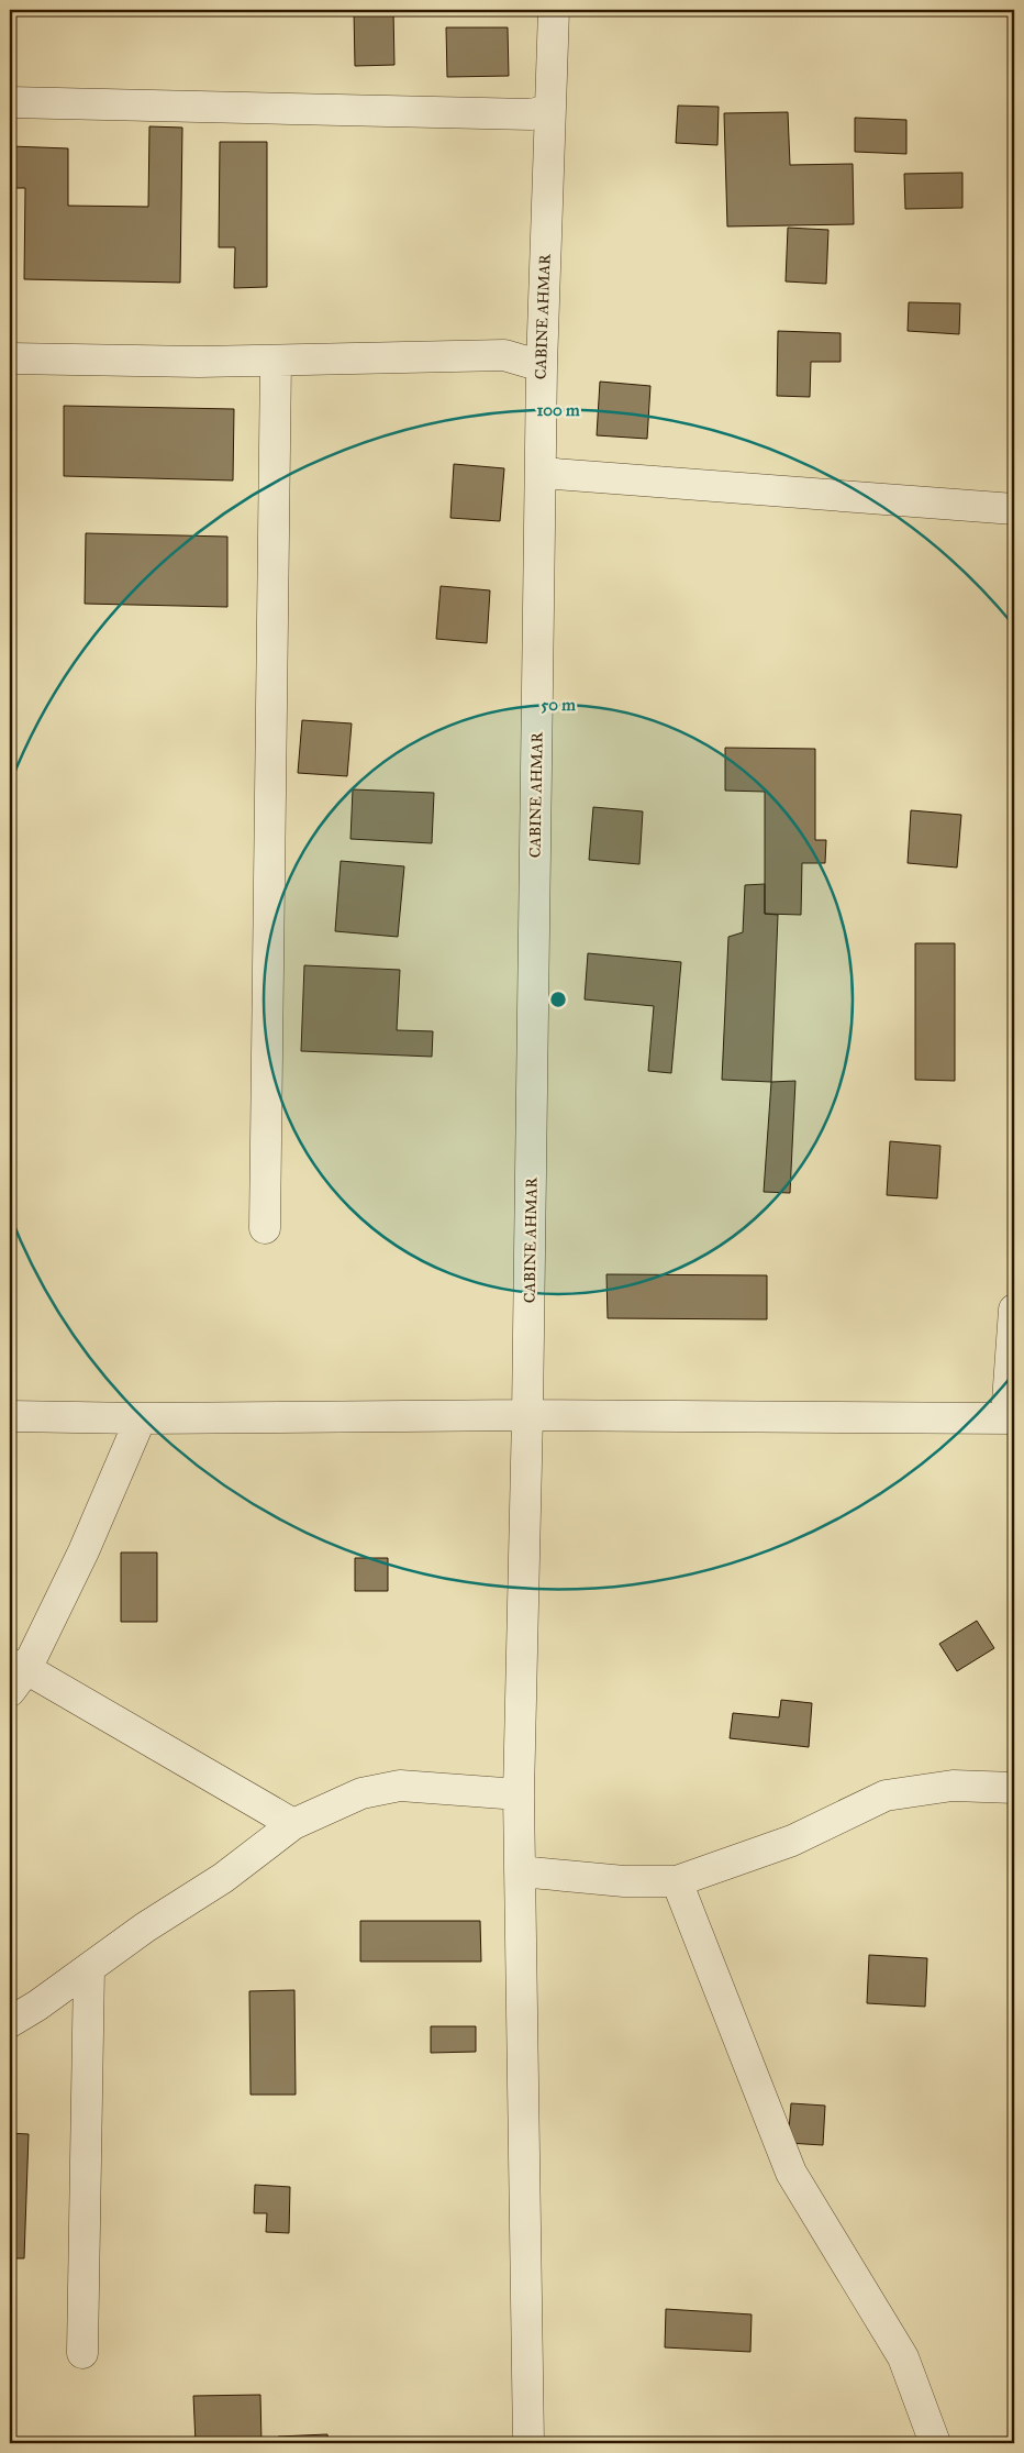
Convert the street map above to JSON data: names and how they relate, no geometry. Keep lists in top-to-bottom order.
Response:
{
  "streets": {
    "street": ["CABINE AHMAR"]
  },
  "rings": ["100 m", "50 m"]
}
